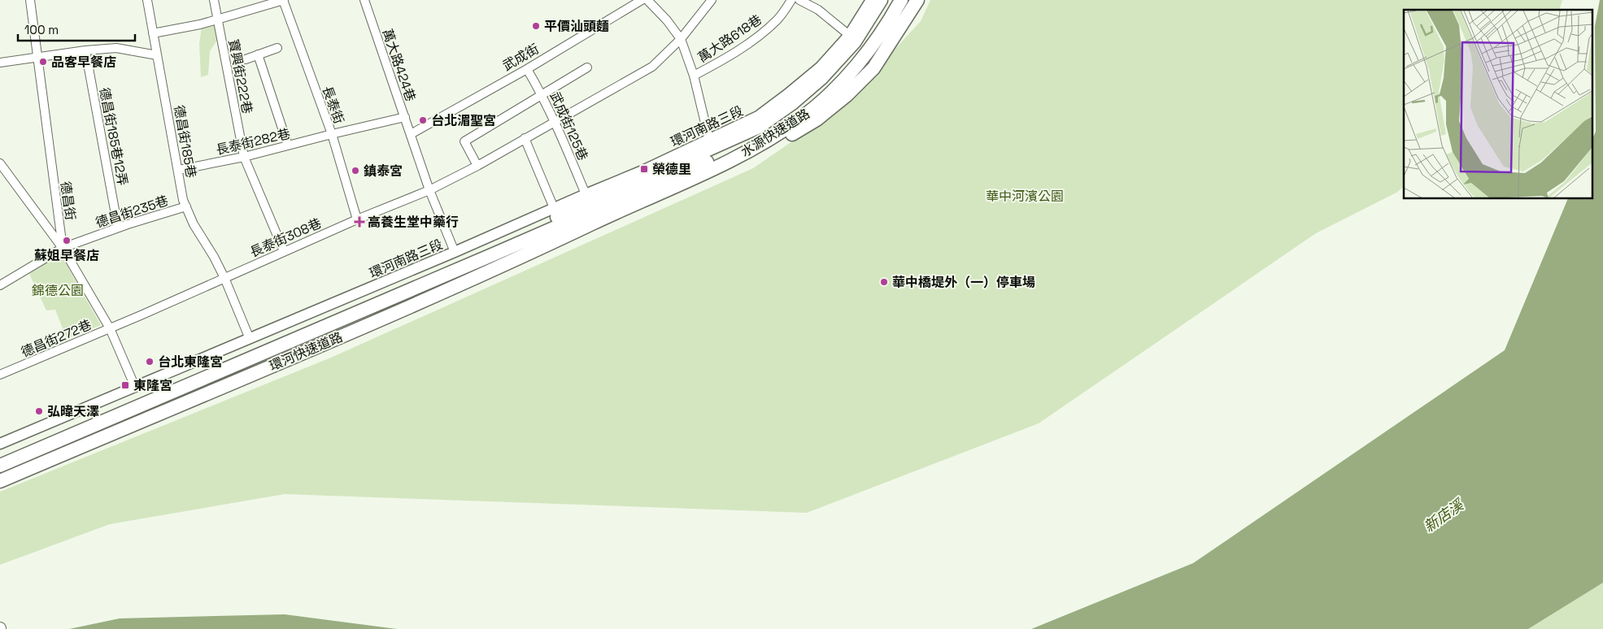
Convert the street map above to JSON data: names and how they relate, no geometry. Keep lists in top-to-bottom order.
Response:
{
  "streets": {
    "highway": ["水源快速道路", "環河快速道路"],
    "street": [
      "萬大路618巷",
      "武成街",
      "萬大路424巷",
      "寶興街222巷",
      "長泰街",
      "武成街125巷",
      "環河南路三段",
      "德昌街185巷12弄",
      "德昌街185巷",
      "長泰街282巷",
      "德昌街",
      "德昌街235巷",
      "長泰街308巷",
      "德昌街272巷"
    ]
  },
  "crossings": [
    ["武成街", "萬大路424巷"],
    ["武成街", "武成街125巷"],
    ["萬大路424巷", "環河南路三段"],
    ["萬大路424巷", "長泰街282巷"],
    ["萬大路424巷", "長泰街308巷"],
    ["寶興街222巷", "長泰街282巷"],
    ["寶興街222巷", "長泰街308巷"],
    ["長泰街", "長泰街282巷"],
    ["長泰街", "長泰街308巷"],
    ["武成街125巷", "環河南路三段"],
    ["武成街125巷", "長泰街308巷"],
    ["環河南路三段", "德昌街185巷"],
    ["環河南路三段", "德昌街"],
    ["水源快速道路", "環河快速道路"],
    ["德昌街185巷12弄", "德昌街235巷"],
    ["德昌街185巷", "長泰街282巷"],
    ["德昌街185巷", "德昌街235巷"],
    ["德昌街185巷", "長泰街308巷"],
    ["德昌街", "德昌街235巷"],
    ["德昌街", "長泰街308巷"],
    ["德昌街", "德昌街272巷"],
    ["長泰街308巷", "德昌街272巷"]
  ],
  "water": ["新店溪"],
  "parks": ["華中河濱公園", "錦德公園"],
  "places": {
    "other": [
      "平價汕頭麵",
      "品客早餐店",
      "台北湄聖宮",
      "鎮泰宮",
      "蘇姐早餐店",
      "華中橋堤外（一）停車場",
      "台北東隆宮",
      "弘暐天澤"
    ],
    "transit": ["榮德里", "東隆宮"],
    "health": ["高養生堂中藥行"]
  },
  "scale_bar": "100 m"
}
